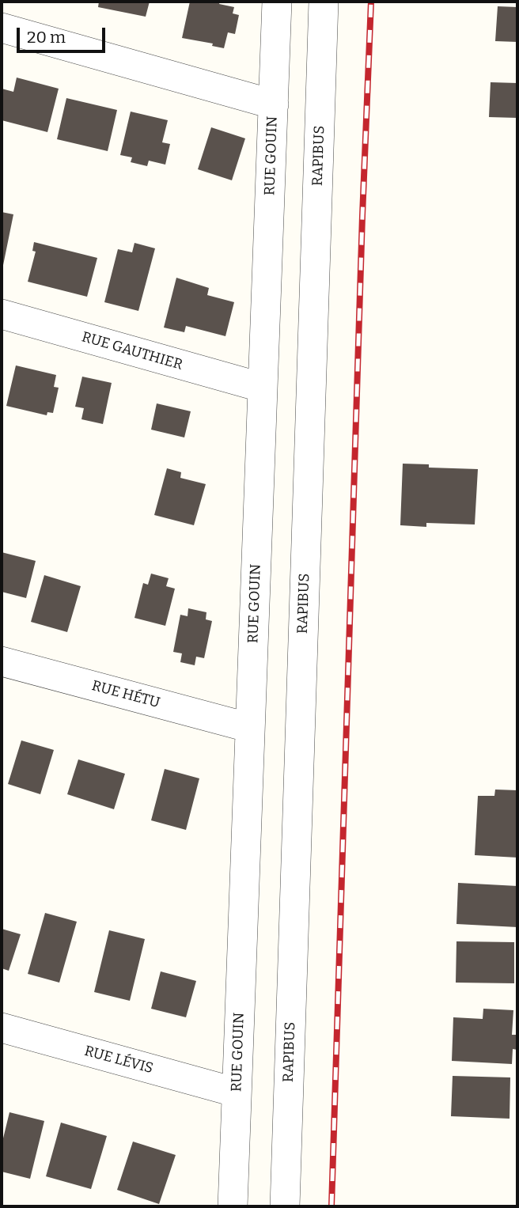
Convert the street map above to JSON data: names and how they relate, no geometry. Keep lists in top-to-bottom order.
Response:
{
  "streets": {
    "street": [
      "RUE GOUIN",
      "RAPIBUS",
      "RUE GAUTHIER",
      "RUE HÉTU",
      "RUE LÉVIS"
    ]
  },
  "crossings": [
    ["RUE GOUIN", "RUE GAUTHIER"],
    ["RUE GOUIN", "RUE HÉTU"],
    ["RUE GOUIN", "RUE LÉVIS"]
  ],
  "scale_bar": "20 m"
}
